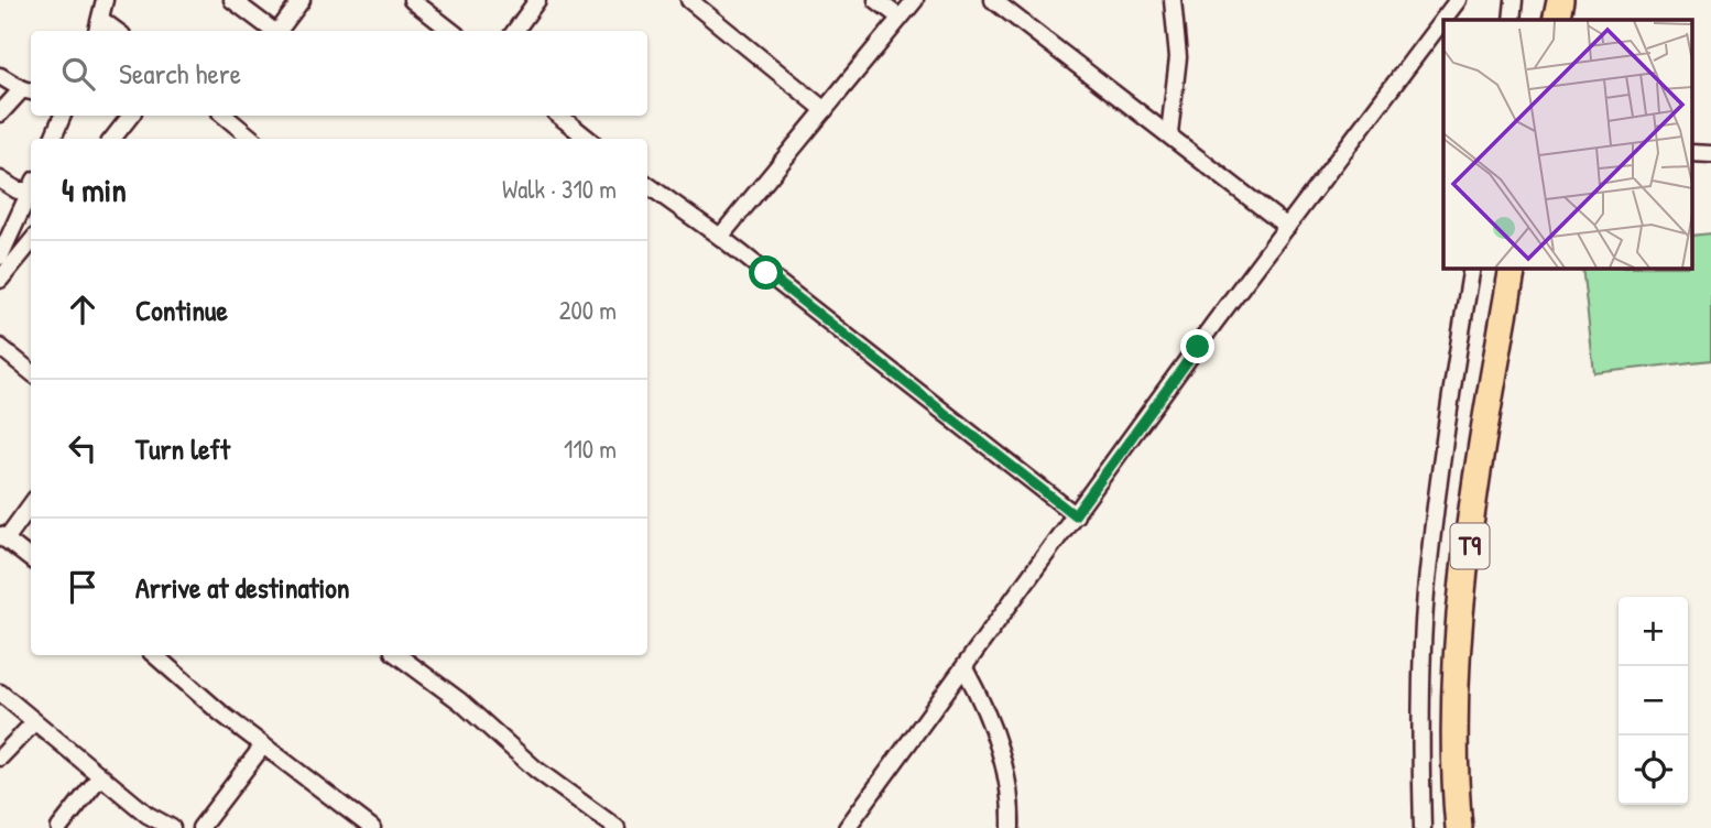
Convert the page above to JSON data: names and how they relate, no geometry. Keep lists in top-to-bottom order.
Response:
{
  "streets": {
    "highway": ["T9"]
  },
  "page": {
    "search": "Search here",
    "heading": ["4 min", "Walk · 310 m"],
    "list": [
      ["Continue", "200 m"],
      ["Turn left", "110 m"],
      "Arrive at destination"
    ],
    "map_buttons": ["+", "−"]
  }
}
